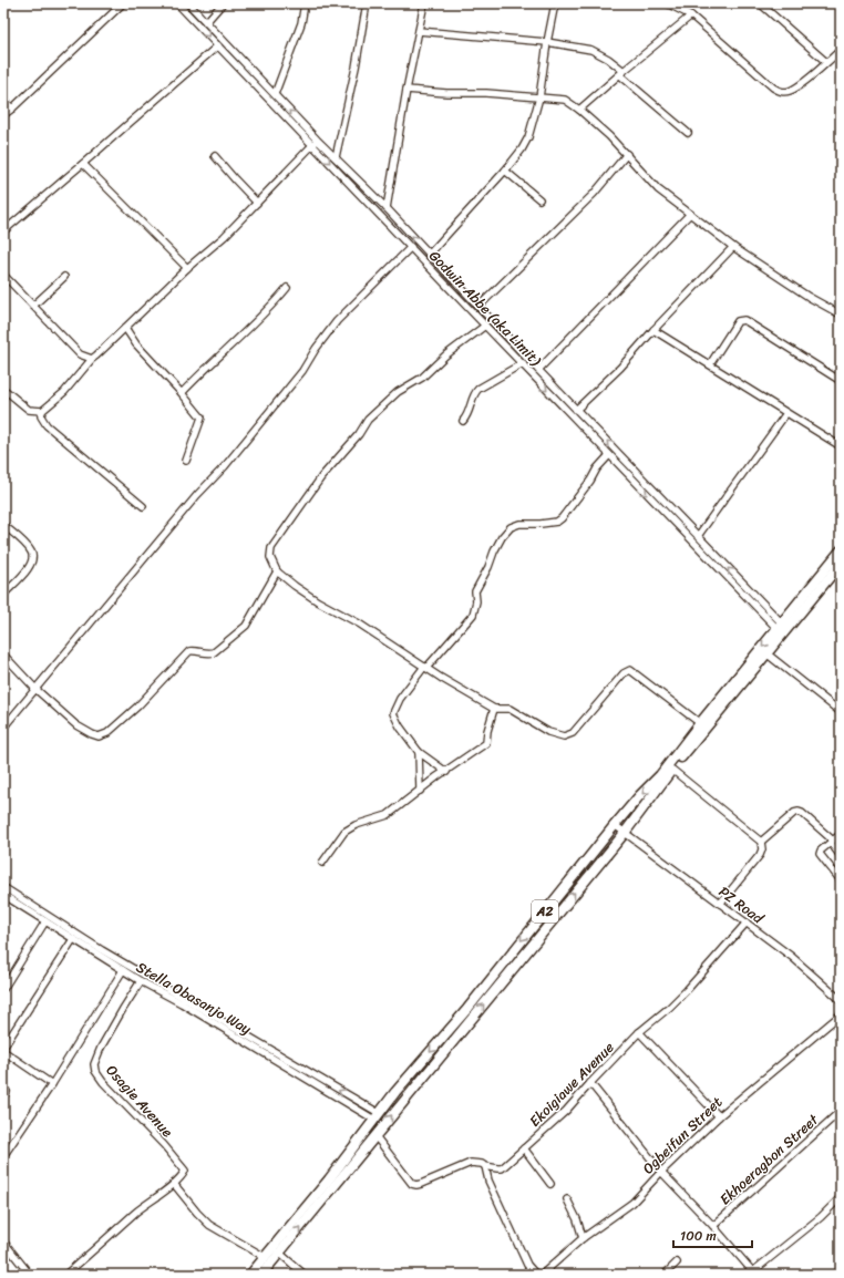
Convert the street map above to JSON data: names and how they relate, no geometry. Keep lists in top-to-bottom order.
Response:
{
  "streets": {
    "highway": ["A2"],
    "street": [
      "Godwin Abbe (aka Limit)",
      "PZ Road",
      "Stella Obasanjo Way",
      "Ekoigiawe Avenue",
      "Osagie Avenue",
      "Ogbeifun Street",
      "Ekhoeragbon Street"
    ]
  },
  "crossings": [
    ["Godwin Abbe (aka Limit)", "A2"],
    ["PZ Road", "A2"],
    ["PZ Road", "Ekoigiawe Avenue"],
    ["A2", "Stella Obasanjo Way"],
    ["A2", "Ekoigiawe Avenue"],
    ["Stella Obasanjo Way", "Osagie Avenue"]
  ],
  "scale_bar": "100 m"
}
